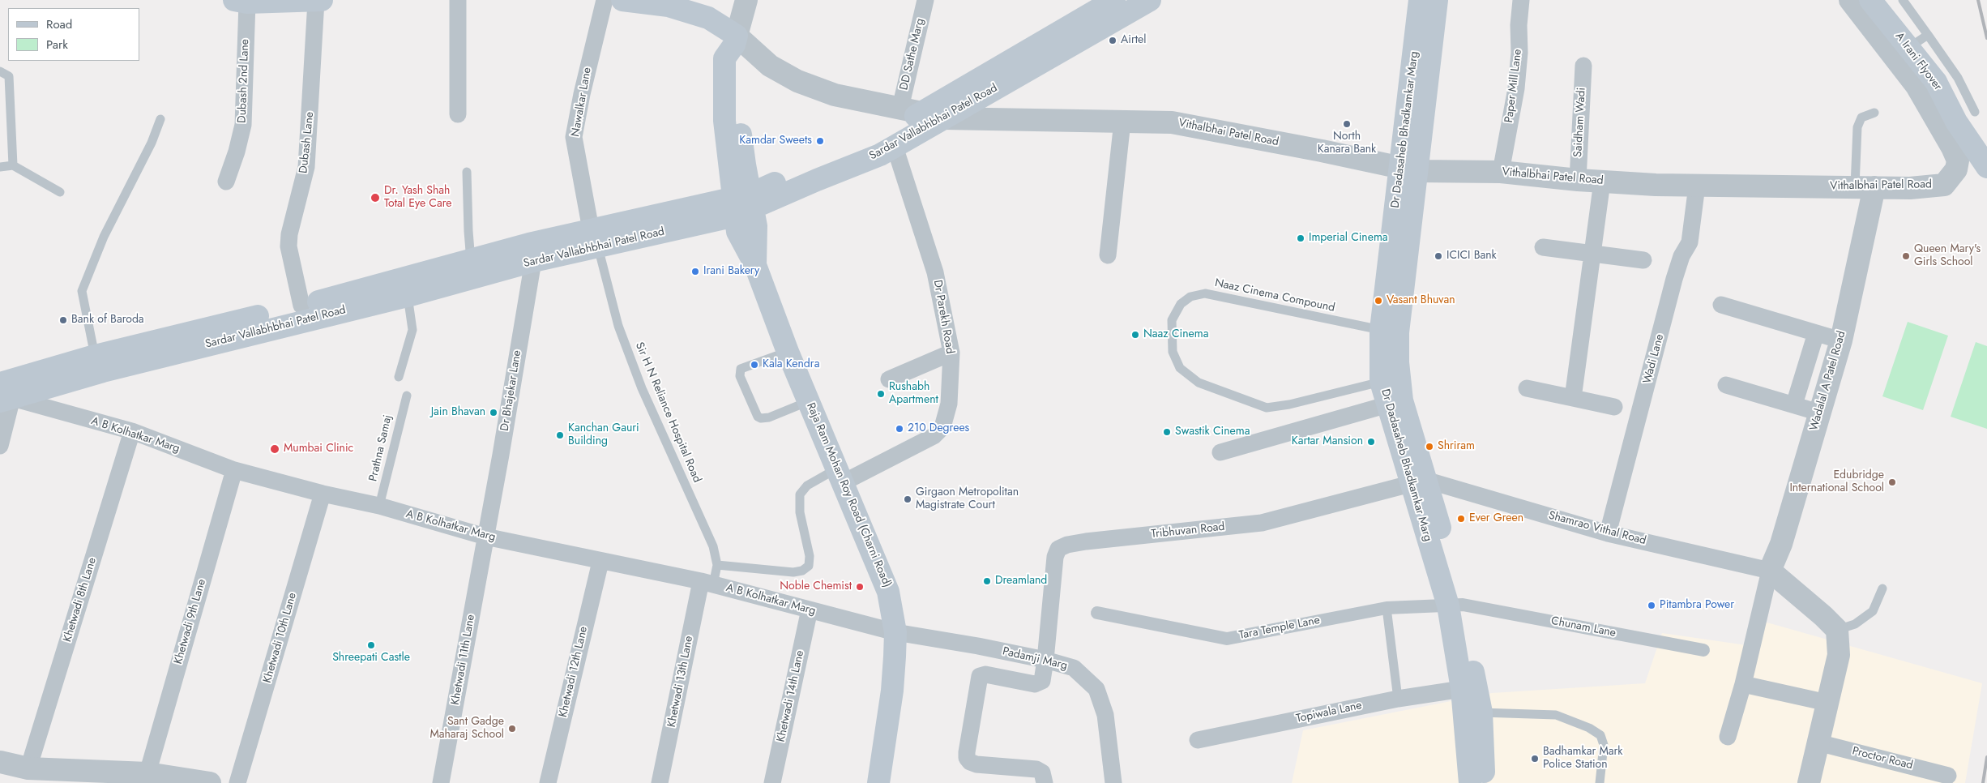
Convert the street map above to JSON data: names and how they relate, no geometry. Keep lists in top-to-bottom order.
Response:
{
  "streets": {
    "main road": [
      "A Irani Flyover",
      "Sardar Vallabhbhai Patel Road",
      "Dr Dadasaheb Bhadkamkar Marg",
      "Raja Ram Mohan Roy Road (Charni Road)"
    ],
    "street": [
      "DD Sathe Marg",
      "Dubash 2nd Lane",
      "Paper Mill Lane",
      "Nawalkar Lane",
      "Saidham Wadi",
      "Vithalbhai Patel Road",
      "Dubash Lane",
      "Dr Parekh Road",
      "Wadi Lane",
      "Wadalal A Patel Road",
      "Dr Bhajekar Lane",
      "A B Kolhatkar Marg",
      "Shamrao Vithal Road",
      "Tribhuvan Road",
      "Khetwadi 8th Lane",
      "Khetwadi 9th Lane",
      "Chunam Lane",
      "Tara Temple Lane",
      "Khetwadi 10th Lane",
      "Padamji Marg",
      "Khetwadi 11th Lane",
      "Khetwadi 12th Lane",
      "Khetwadi 13th Lane",
      "Khetwadi 14th Lane",
      "Topiwala Lane",
      "Proctor Road"
    ],
    "lane": ["Naaz Cinema Compound", "Sir H N Reliance Hospital Road", "Prathna Samaj"]
  },
  "crossings": [
    ["Paper Mill Lane", "Vithalbhai Patel Road"],
    ["Nawalkar Lane", "Sardar Vallabhbhai Patel Road"],
    ["Nawalkar Lane", "Sir H N Reliance Hospital Road"],
    ["Sardar Vallabhbhai Patel Road", "Vithalbhai Patel Road"],
    ["Sardar Vallabhbhai Patel Road", "Dubash Lane"],
    ["Sardar Vallabhbhai Patel Road", "Dr Parekh Road"],
    ["Sardar Vallabhbhai Patel Road", "Dr Bhajekar Lane"],
    ["Sardar Vallabhbhai Patel Road", "Sir H N Reliance Hospital Road"],
    ["Sardar Vallabhbhai Patel Road", "A B Kolhatkar Marg"],
    ["Sardar Vallabhbhai Patel Road", "Raja Ram Mohan Roy Road (Charni Road)"],
    ["Saidham Wadi", "Vithalbhai Patel Road"],
    ["Dr Dadasaheb Bhadkamkar Marg", "Vithalbhai Patel Road"],
    ["Dr Dadasaheb Bhadkamkar Marg", "Naaz Cinema Compound"],
    ["Dr Dadasaheb Bhadkamkar Marg", "Shamrao Vithal Road"],
    ["Dr Dadasaheb Bhadkamkar Marg", "Tribhuvan Road"],
    ["Dr Dadasaheb Bhadkamkar Marg", "Chunam Lane"],
    ["Dr Dadasaheb Bhadkamkar Marg", "Tara Temple Lane"],
    ["Dr Dadasaheb Bhadkamkar Marg", "Topiwala Lane"],
    ["Vithalbhai Patel Road", "Wadi Lane"],
    ["Vithalbhai Patel Road", "Wadalal A Patel Road"],
    ["Dr Parekh Road", "Raja Ram Mohan Roy Road (Charni Road)"],
    ["Wadi Lane", "Shamrao Vithal Road"],
    ["Wadalal A Patel Road", "Shamrao Vithal Road"],
    ["Dr Bhajekar Lane", "A B Kolhatkar Marg"],
    ["Dr Bhajekar Lane", "Khetwadi 11th Lane"],
    ["Sir H N Reliance Hospital Road", "A B Kolhatkar Marg"],
    ["Sir H N Reliance Hospital Road", "Khetwadi 13th Lane"],
    ["A B Kolhatkar Marg", "Prathna Samaj"],
    ["A B Kolhatkar Marg", "Raja Ram Mohan Roy Road (Charni Road)"],
    ["A B Kolhatkar Marg", "Khetwadi 8th Lane"],
    ["A B Kolhatkar Marg", "Khetwadi 9th Lane"],
    ["A B Kolhatkar Marg", "Khetwadi 10th Lane"],
    ["A B Kolhatkar Marg", "Padamji Marg"],
    ["A B Kolhatkar Marg", "Khetwadi 11th Lane"],
    ["A B Kolhatkar Marg", "Khetwadi 12th Lane"],
    ["A B Kolhatkar Marg", "Khetwadi 13th Lane"],
    ["A B Kolhatkar Marg", "Khetwadi 14th Lane"],
    ["Raja Ram Mohan Roy Road (Charni Road)", "Padamji Marg"],
    ["Shamrao Vithal Road", "Tribhuvan Road"],
    ["Tribhuvan Road", "Padamji Marg"],
    ["Chunam Lane", "Tara Temple Lane"]
  ],
  "places": [
    "Airtel",
    "North Kanara Bank",
    "Kamdar Sweets",
    "Dr. Yash Shah Total Eye Care",
    "Imperial Cinema",
    "ICICI Bank",
    "Queen Mary's Girls School",
    "Irani Bakery",
    "Vasant Bhuvan",
    "Bank of Baroda",
    "Naaz Cinema",
    "Kala Kendra",
    "Rushabh Apartment",
    "Jain Bhavan",
    "210 Degrees",
    "Swastik Cinema",
    "Kanchan Gauri Building",
    "Kartar Mansion",
    "Shriram",
    "Mumbai Clinic",
    "Edubridge International School",
    "Girgaon Metropolitan Magistrate Court",
    "Ever Green",
    "Dreamland",
    "Noble Chemist",
    "Pitambra Power",
    "Shreepati Castle",
    "Sant Gadge Maharaj School",
    "Badhamkar Mark Police Station"
  ],
  "legend": ["Road", "Park"]
}
